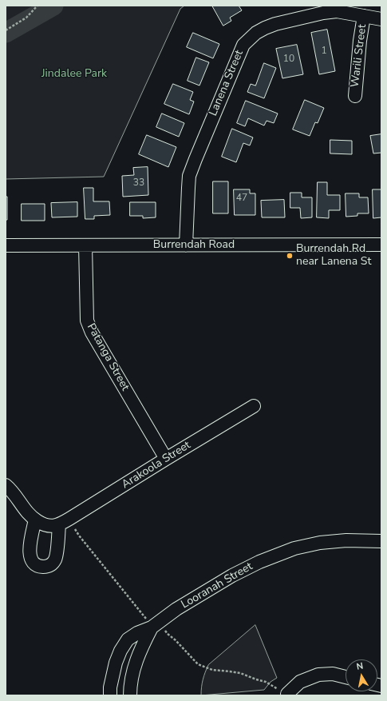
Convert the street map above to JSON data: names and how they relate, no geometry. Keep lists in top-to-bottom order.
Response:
{
  "streets": {
    "street": [
      "Warili Street",
      "Lanena Street",
      "Burrendah Road",
      "Patanga Street",
      "Arakoola Street",
      "Looranah Street"
    ]
  },
  "crossings": [
    ["Warili Street", "Lanena Street"],
    ["Lanena Street", "Burrendah Road"],
    ["Burrendah Road", "Patanga Street"],
    ["Patanga Street", "Arakoola Street"]
  ],
  "parks": ["Jindalee Park"],
  "places": ["Burrendah Rd near Lanena St"],
  "house_numbers": [
    "1",
    "10",
    "33",
    "47"
  ],
  "north": "top"
}
